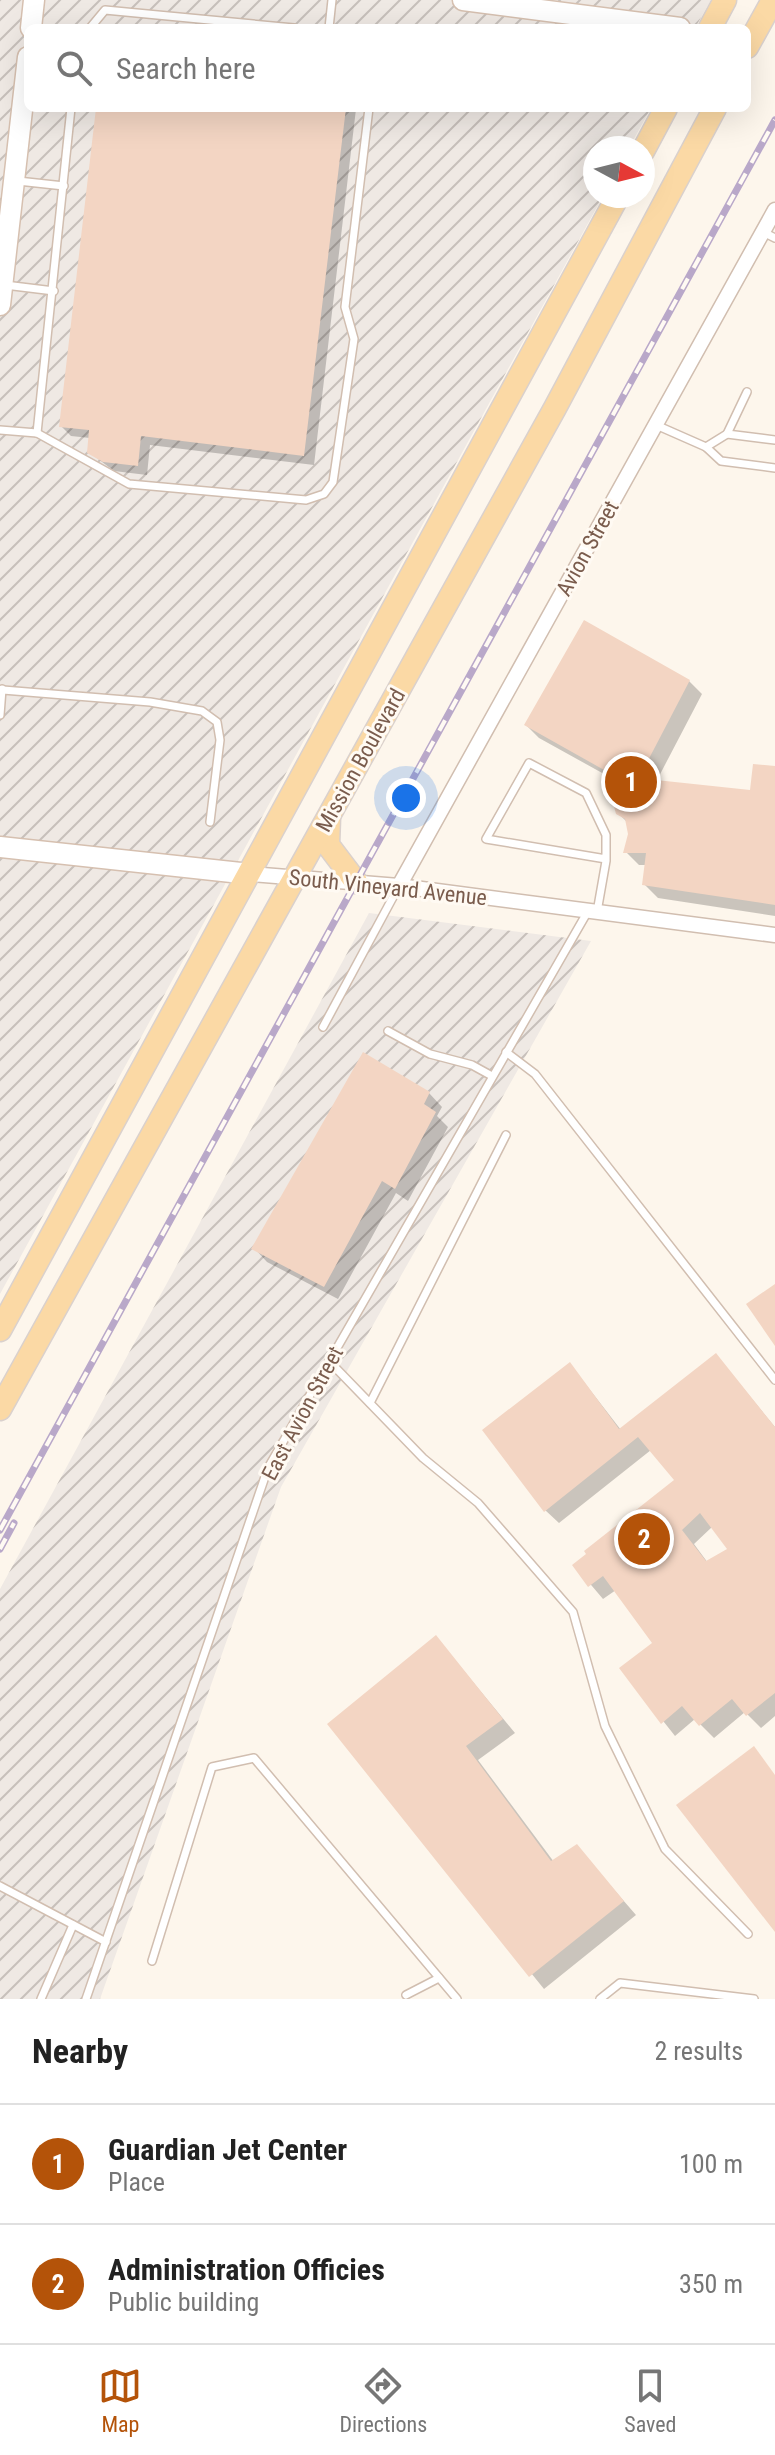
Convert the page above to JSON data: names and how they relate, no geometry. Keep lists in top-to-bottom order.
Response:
{
  "streets": {
    "main road": ["Mission Boulevard"],
    "street": ["Avion Street", "South Vineyard Avenue"],
    "lane": ["East Avion Street"]
  },
  "crossings": [
    ["Avion Street", "South Vineyard Avenue"],
    ["Mission Boulevard", "South Vineyard Avenue"],
    ["South Vineyard Avenue", "East Avion Street"]
  ],
  "north": "right",
  "page": {
    "search": "Search here",
    "pins": ["1", "2"],
    "heading": ["Nearby", "2 results"],
    "list": [
      {
        "mark": "1",
        "name": "Guardian Jet Center",
        "note": "Place",
        "value": "100 m"
      },
      {
        "mark": "2",
        "name": "Administration Officies",
        "note": "Public building",
        "value": "350 m"
      }
    ],
    "nav": ["Map", "Directions", "Saved"]
  }
}
